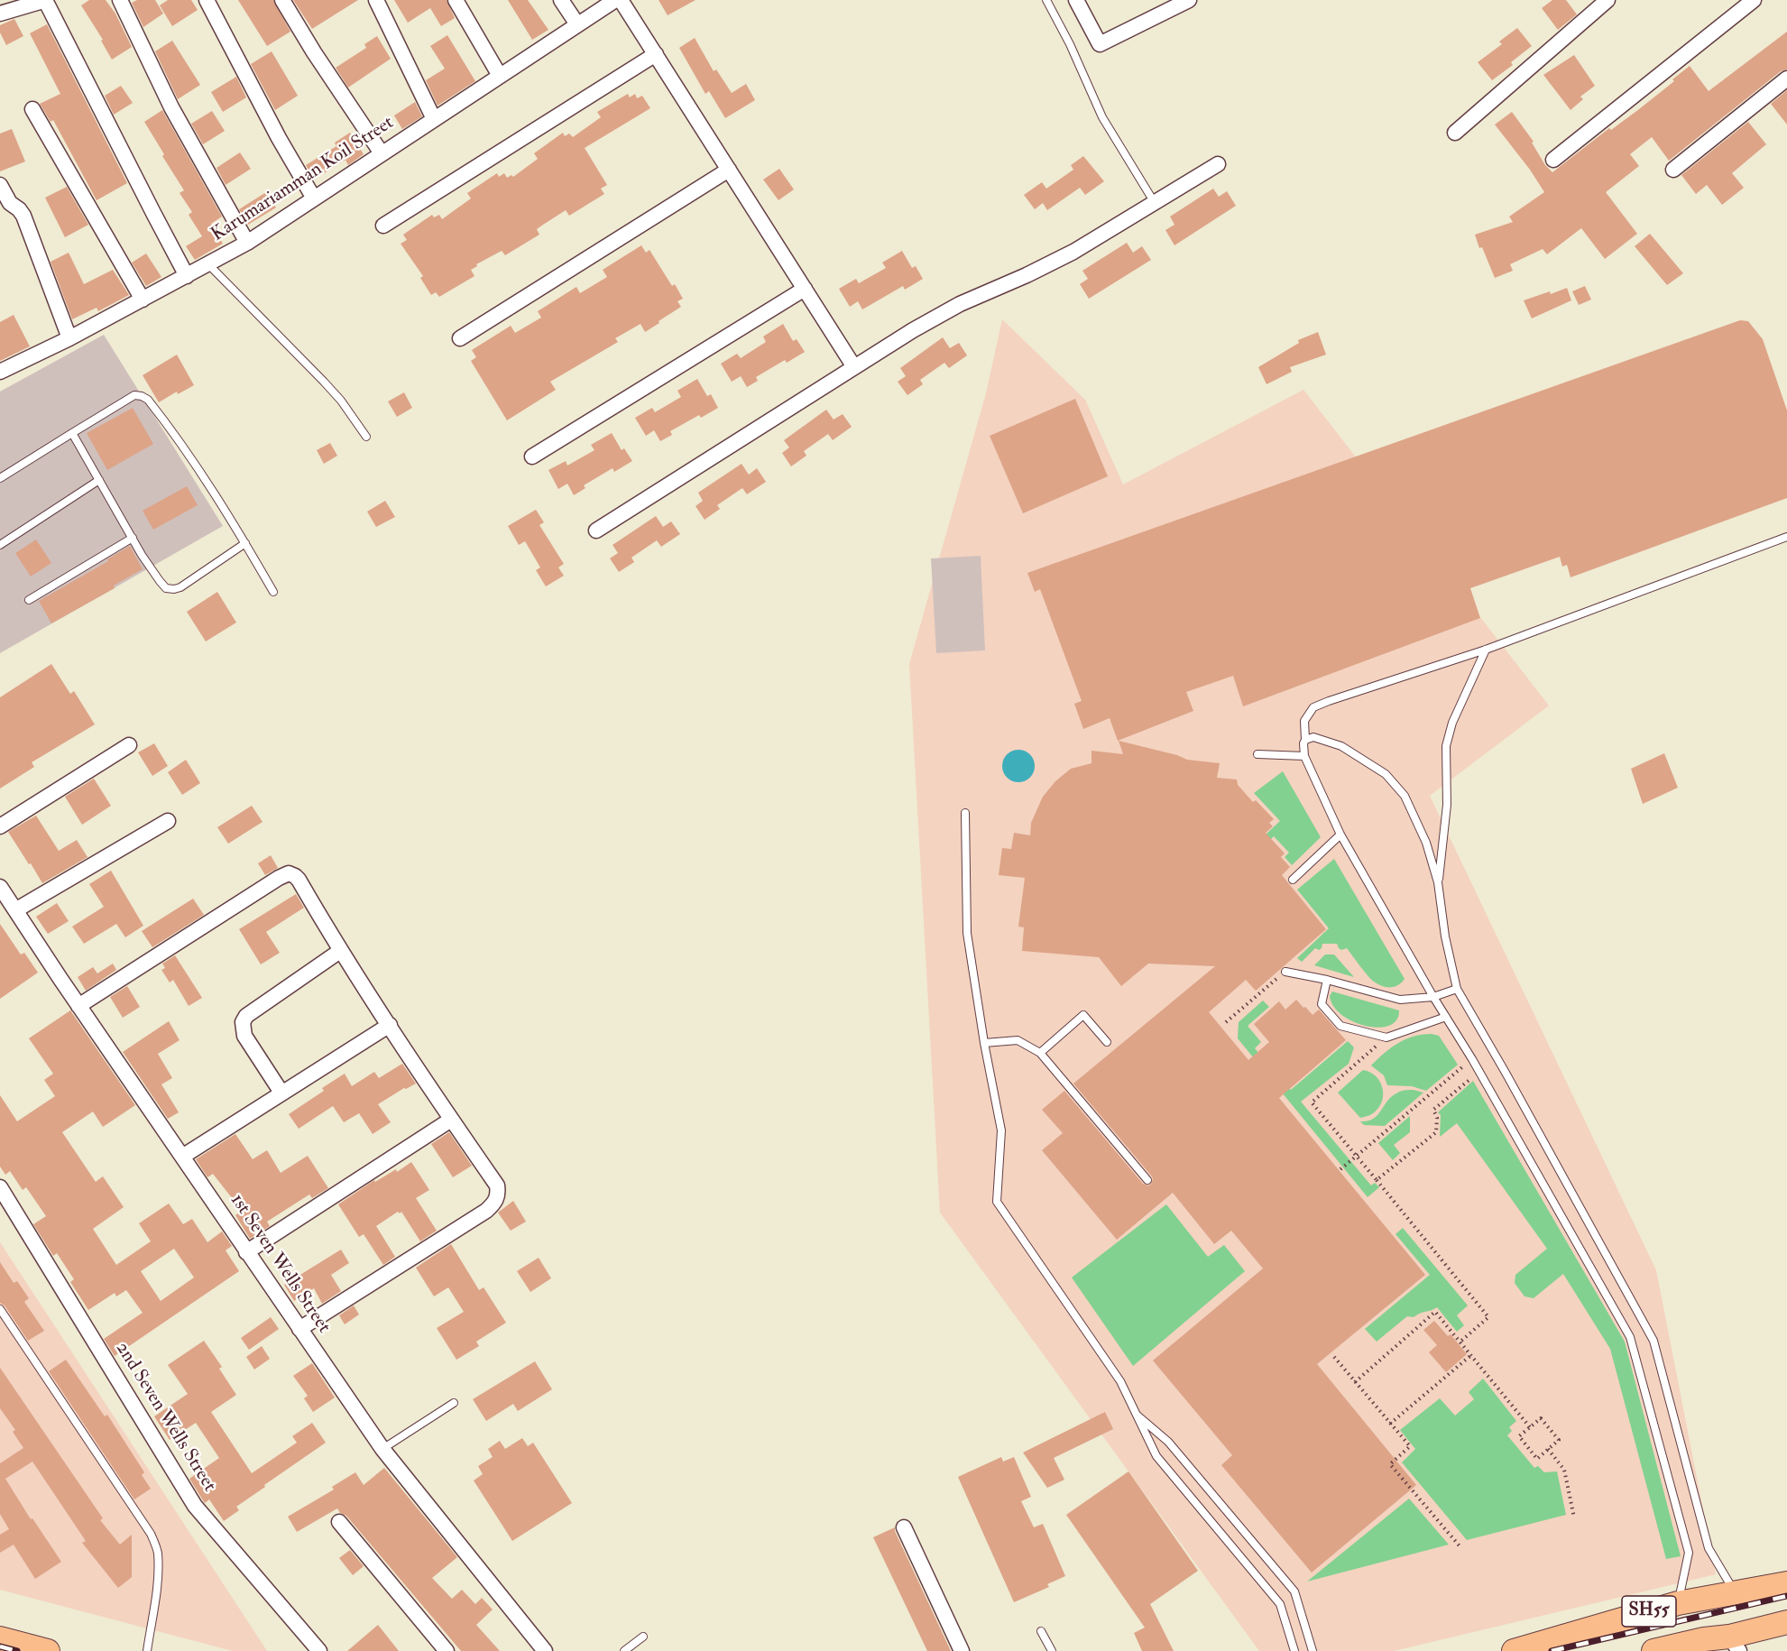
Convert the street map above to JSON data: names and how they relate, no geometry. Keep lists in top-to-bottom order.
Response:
{
  "streets": {
    "main road": ["SH55"],
    "street": ["Karumariamman Koil Street", "1st Seven Wells Street", "2nd Seven Wells Street"]
  }
}
